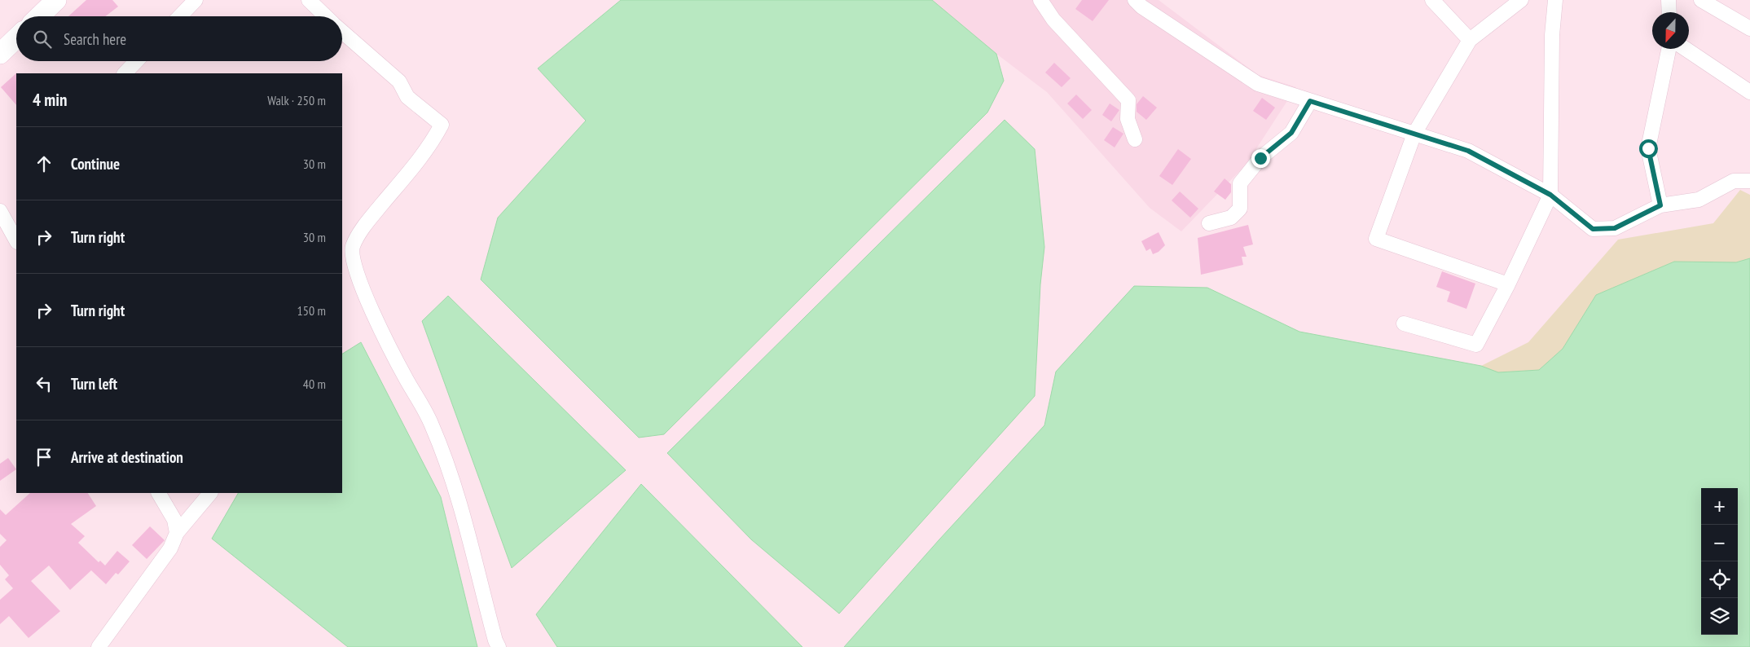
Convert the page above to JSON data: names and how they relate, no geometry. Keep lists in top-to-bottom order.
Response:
{
  "north": "bottom",
  "page": {
    "search": "Search here",
    "heading": ["4 min", "Walk · 250 m"],
    "list": [
      ["Continue", "30 m"],
      ["Turn right", "30 m"],
      ["Turn right", "150 m"],
      ["Turn left", "40 m"],
      "Arrive at destination"
    ],
    "map_buttons": ["+", "−"]
  }
}
